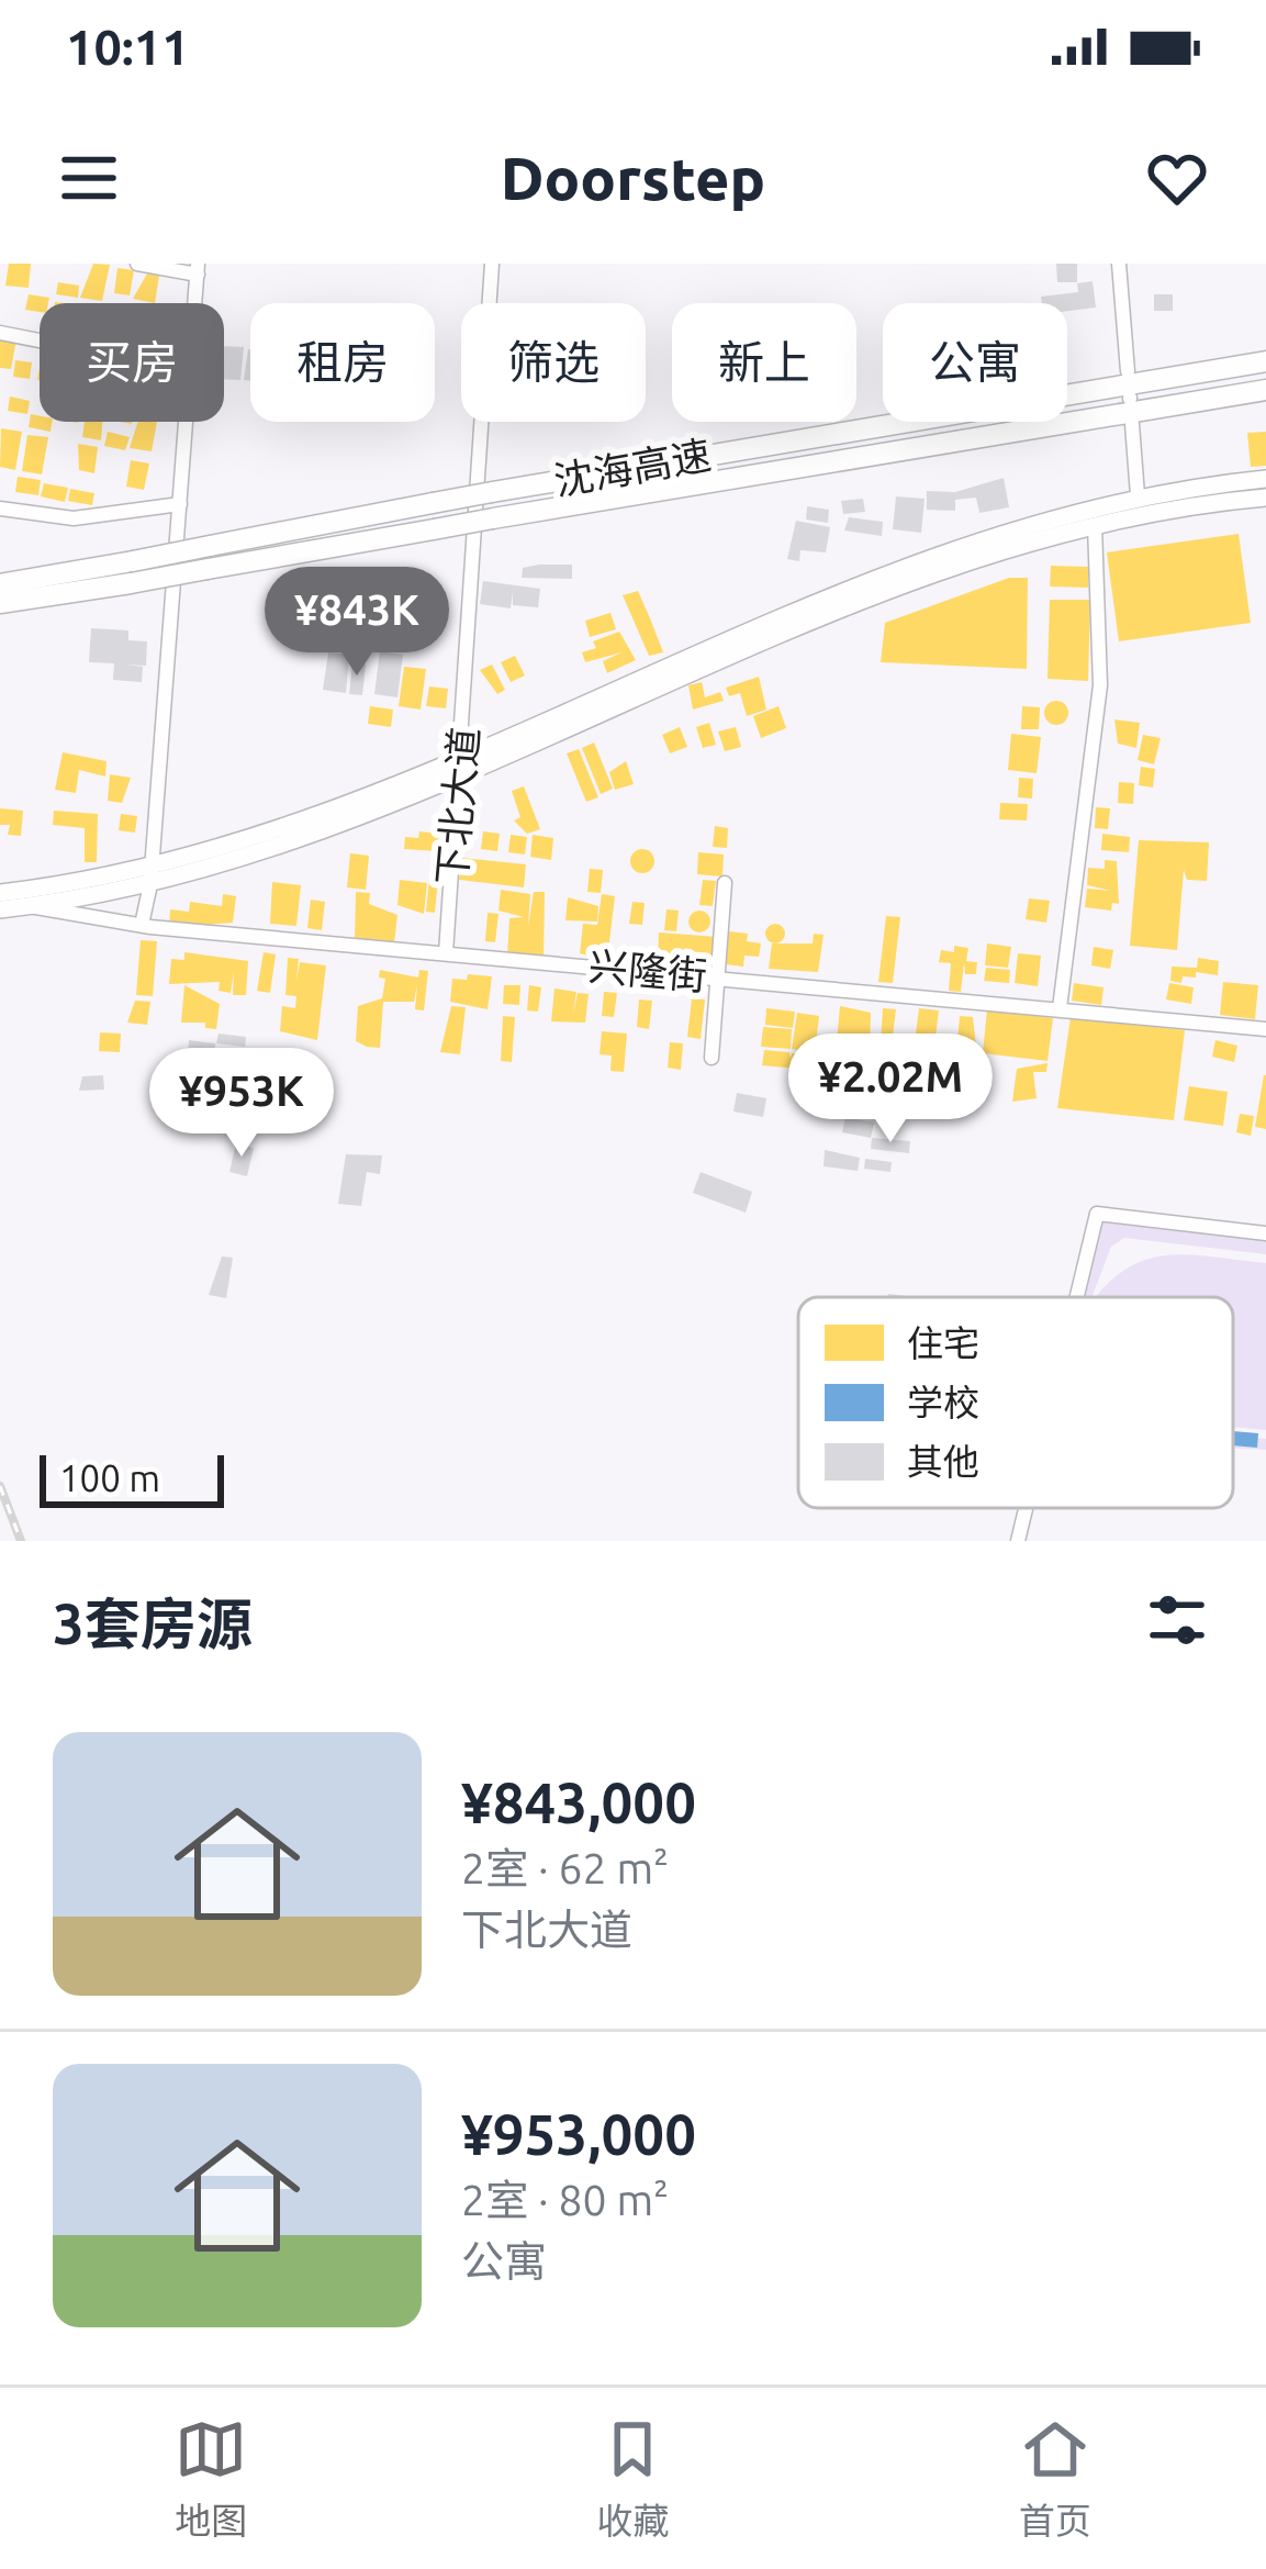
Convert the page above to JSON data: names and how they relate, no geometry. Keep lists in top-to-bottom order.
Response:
{
  "streets": {
    "highway": ["沈海高速"],
    "street": ["下北大道", "兴隆街"]
  },
  "crossings": [
    ["下北大道", "兴隆街"]
  ],
  "legend": ["住宅", "学校", "其他"],
  "scale_bar": "100 m",
  "page": {
    "status": "10:11",
    "header": "Doorstep",
    "chip": [
      "买房",
      "租房",
      "筛选",
      "新上",
      "公寓"
    ],
    "price": ["¥843K", "¥2.02M", "¥953K"],
    "scale": "100 m",
    "heading": "3套房源",
    "list": [
      {
        "name": "¥843,000",
        "note": "2室 · 62 m² · 下北大道"
      },
      {
        "name": "¥953,000",
        "note": "2室 · 80 m² · 公寓"
      }
    ],
    "tabs": ["地图", "收藏", "首页"]
  }
}
